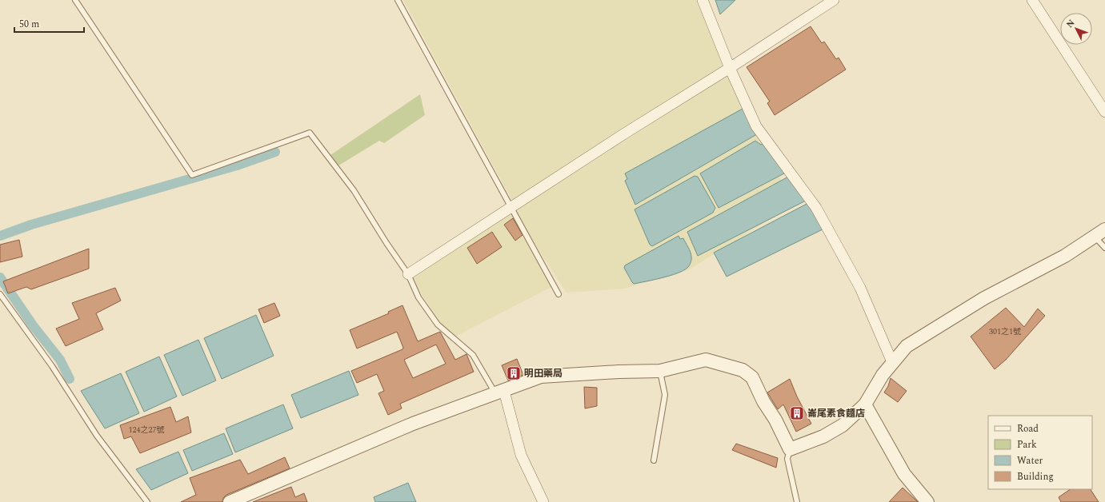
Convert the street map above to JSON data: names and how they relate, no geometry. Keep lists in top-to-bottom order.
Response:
{
  "places": {
    "building": ["明田藥局", "崙尾素食麵店"]
  },
  "house_numbers": ["301之1號", "124之27號"],
  "legend": [
    "Road",
    "Park",
    "Water",
    "Building"
  ],
  "scale_bar": "50 m",
  "north": "top left"
}
